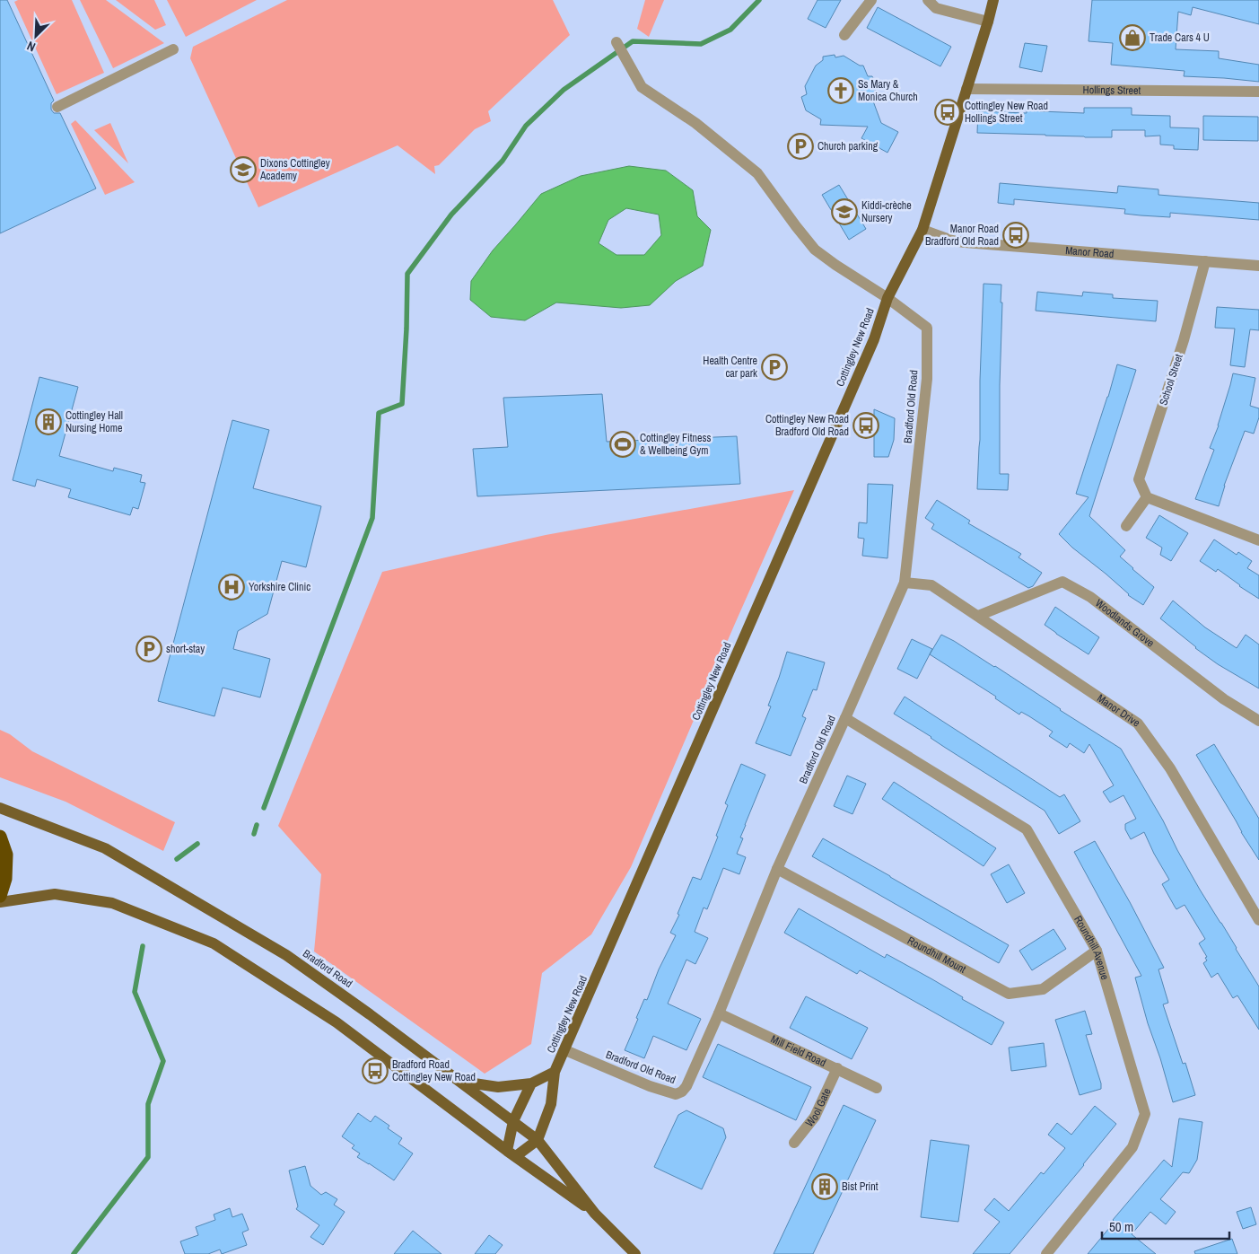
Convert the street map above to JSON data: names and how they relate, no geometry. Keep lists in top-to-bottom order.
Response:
{
  "streets": {
    "main road": ["Cottingley New Road", "Bradford Road"],
    "street": [
      "Hollings Street",
      "Manor Road",
      "School Street",
      "Bradford Old Road",
      "Woodlands Grove",
      "Manor Drive",
      "Roundhill Avenue",
      "Roundhill Mount",
      "Mill Field Road",
      "Wool Gate"
    ]
  },
  "crossings": [
    ["Hollings Street", "Cottingley New Road"],
    ["Manor Road", "Cottingley New Road"],
    ["Manor Road", "School Street"],
    ["Cottingley New Road", "Bradford Old Road"],
    ["Cottingley New Road", "Bradford Road"],
    ["Bradford Old Road", "Manor Drive"],
    ["Bradford Old Road", "Roundhill Avenue"],
    ["Bradford Old Road", "Roundhill Mount"],
    ["Bradford Old Road", "Mill Field Road"],
    ["Woodlands Grove", "Manor Drive"],
    ["Roundhill Avenue", "Roundhill Mount"],
    ["Mill Field Road", "Wool Gate"]
  ],
  "places": {
    "shop": ["Trade Cars 4 U"],
    "church": ["Ss Mary & Monica Church"],
    "bus stop": [
      "Cottingley New Road Hollings Street",
      "Manor Road Bradford Old Road",
      "Cottingley New Road Bradford Old Road",
      "Bradford Road Cottingley New Road"
    ],
    "parking": ["Church parking", "Health Centre car park", "short-stay"],
    "school or university": ["Dixons Cottingley Academy", "Kiddi-crèche Nursery"],
    "building": ["Cottingley Hall Nursing Home", "Bist Print"],
    "sports": ["Cottingley Fitness & Wellbeing Gym"],
    "hospital": ["Yorkshire Clinic"]
  },
  "scale_bar": "50 m",
  "north": "bottom left"
}
